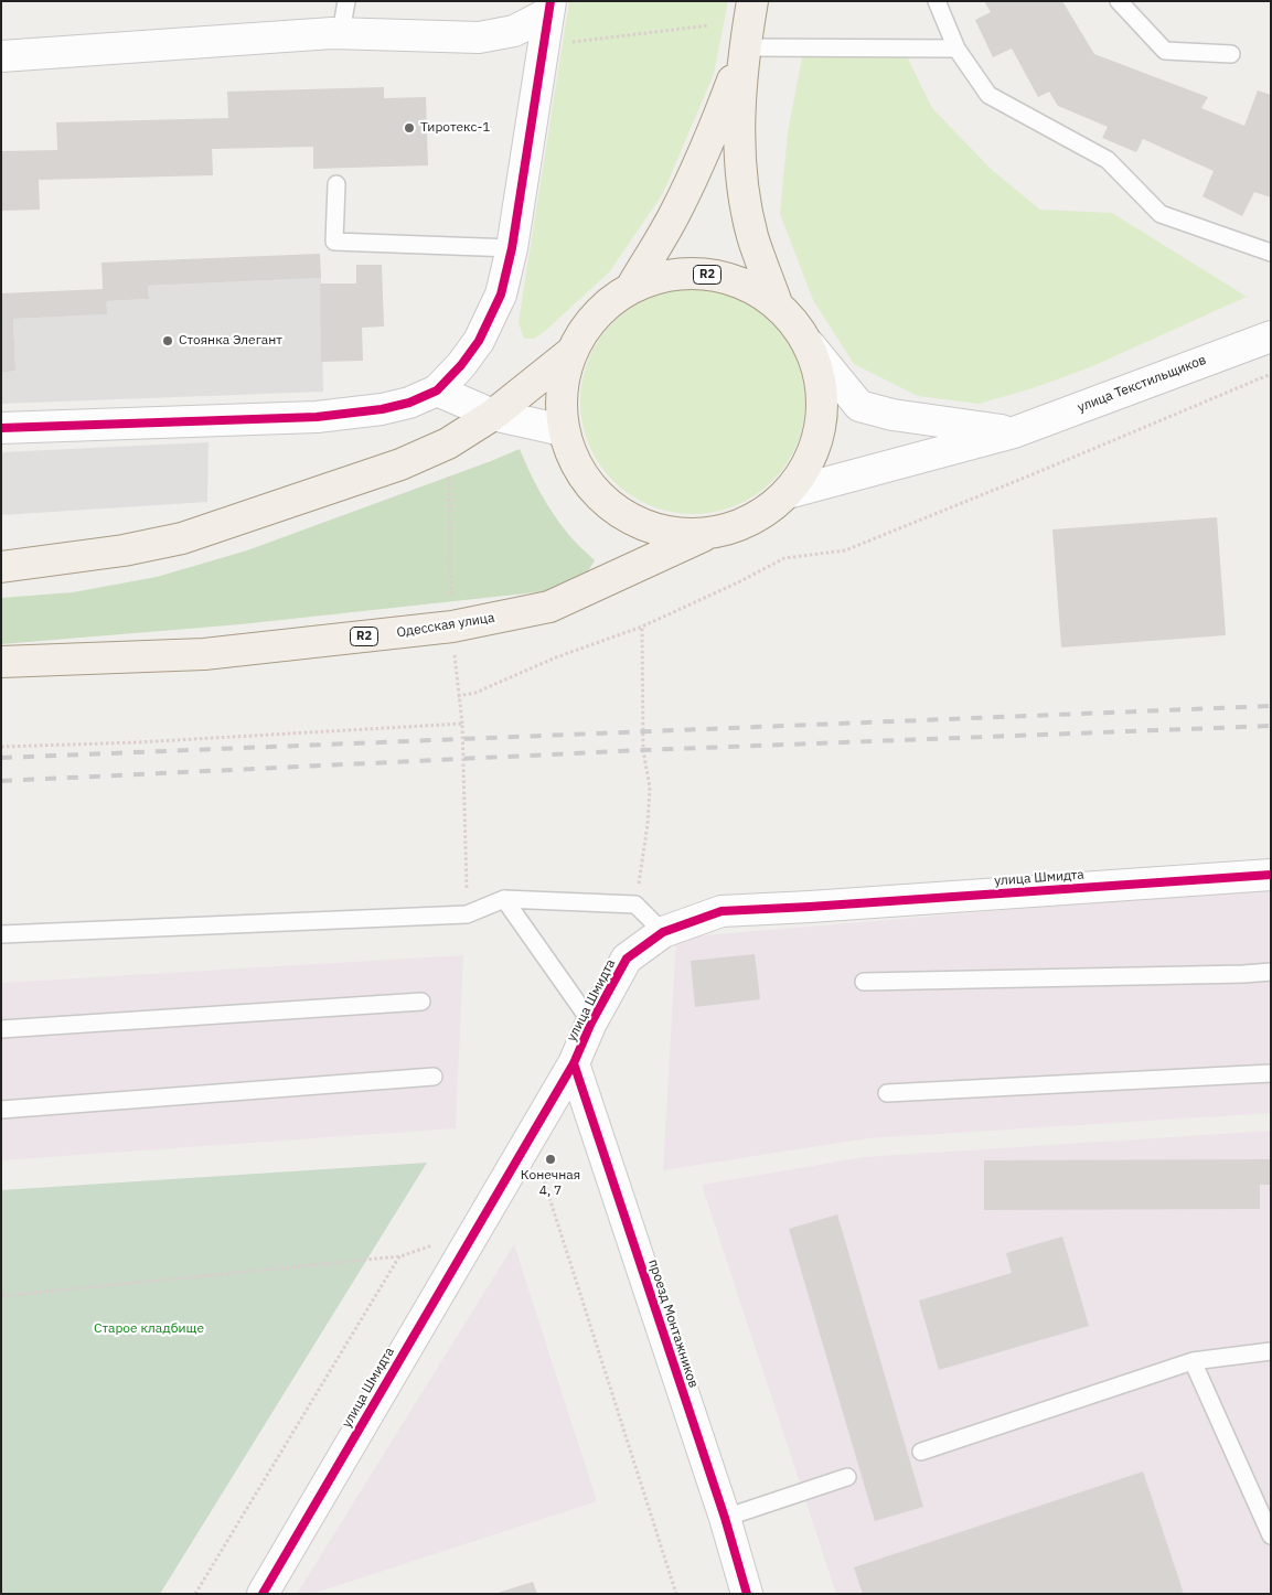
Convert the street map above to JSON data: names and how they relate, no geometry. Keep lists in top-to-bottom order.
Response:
{
  "streets": {
    "main road": ["R2", "Одесская улица"],
    "street": ["улица Текстильщиков", "улица Шмидта", "проезд Монтажников"]
  },
  "crossings": [
    ["R2", "улица Текстильщиков"],
    ["R2", "Одесская улица"],
    ["улица Шмидта", "проезд Монтажников"]
  ],
  "parks": ["Старое кладбище"],
  "places": ["Тиротекс-1", "Стоянка Элегант", "Конечная 4, 7"]
}
